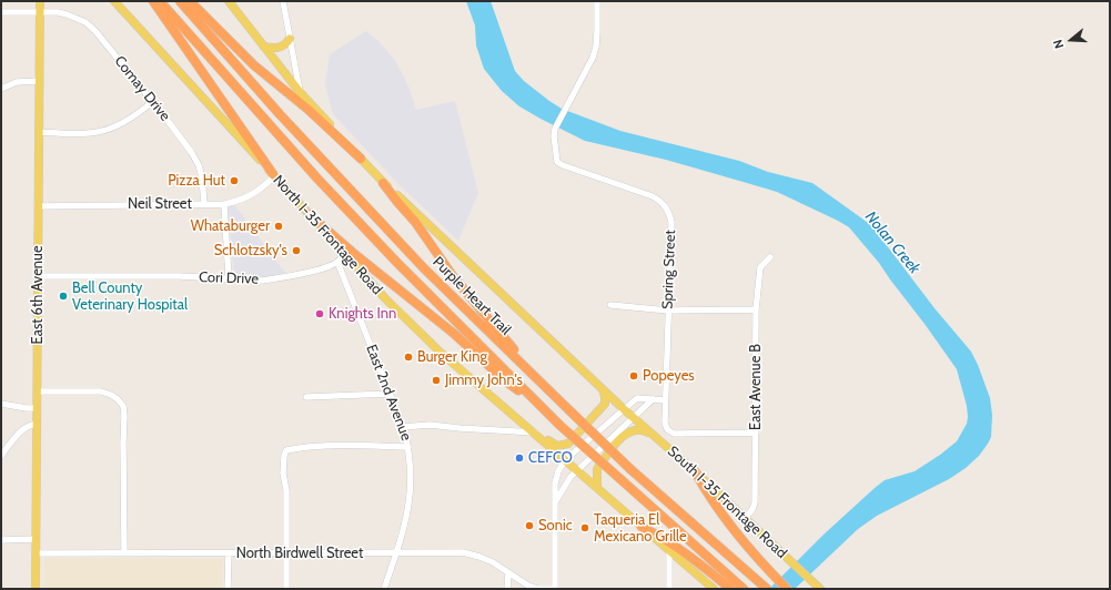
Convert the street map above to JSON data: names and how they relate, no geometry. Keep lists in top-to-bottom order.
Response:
{
  "streets": {
    "highway": ["Purple Heart Trail"],
    "main road": ["North I-35 Frontage Road", "East 6th Avenue", "South I-35 Frontage Road"],
    "street": [
      "Comay Drive",
      "Neil Street",
      "Spring Street",
      "Cori Drive",
      "East Avenue B",
      "East 2nd Avenue",
      "North Birdwell Street"
    ]
  },
  "crossings": [
    ["Comay Drive", "Neil Street"],
    ["Comay Drive", "East 6th Avenue"],
    ["Neil Street", "North I-35 Frontage Road"],
    ["Neil Street", "East 6th Avenue"],
    ["Spring Street", "East Avenue B"],
    ["Cori Drive", "East 6th Avenue"],
    ["Cori Drive", "East 2nd Avenue"],
    ["East 6th Avenue", "North Birdwell Street"],
    ["East Avenue B", "South I-35 Frontage Road"],
    ["East 2nd Avenue", "North Birdwell Street"]
  ],
  "water": ["Nolan Creek"],
  "places": [
    "Pizza Hut",
    "Whataburger",
    "Schlotzsky's",
    "Bell County Veterinary Hospital",
    "Knights Inn",
    "Burger King",
    "Popeyes",
    "Jimmy John's",
    "CEFCO",
    "Sonic",
    "Taqueria El Mexicano Grille"
  ],
  "north": "left"
}
